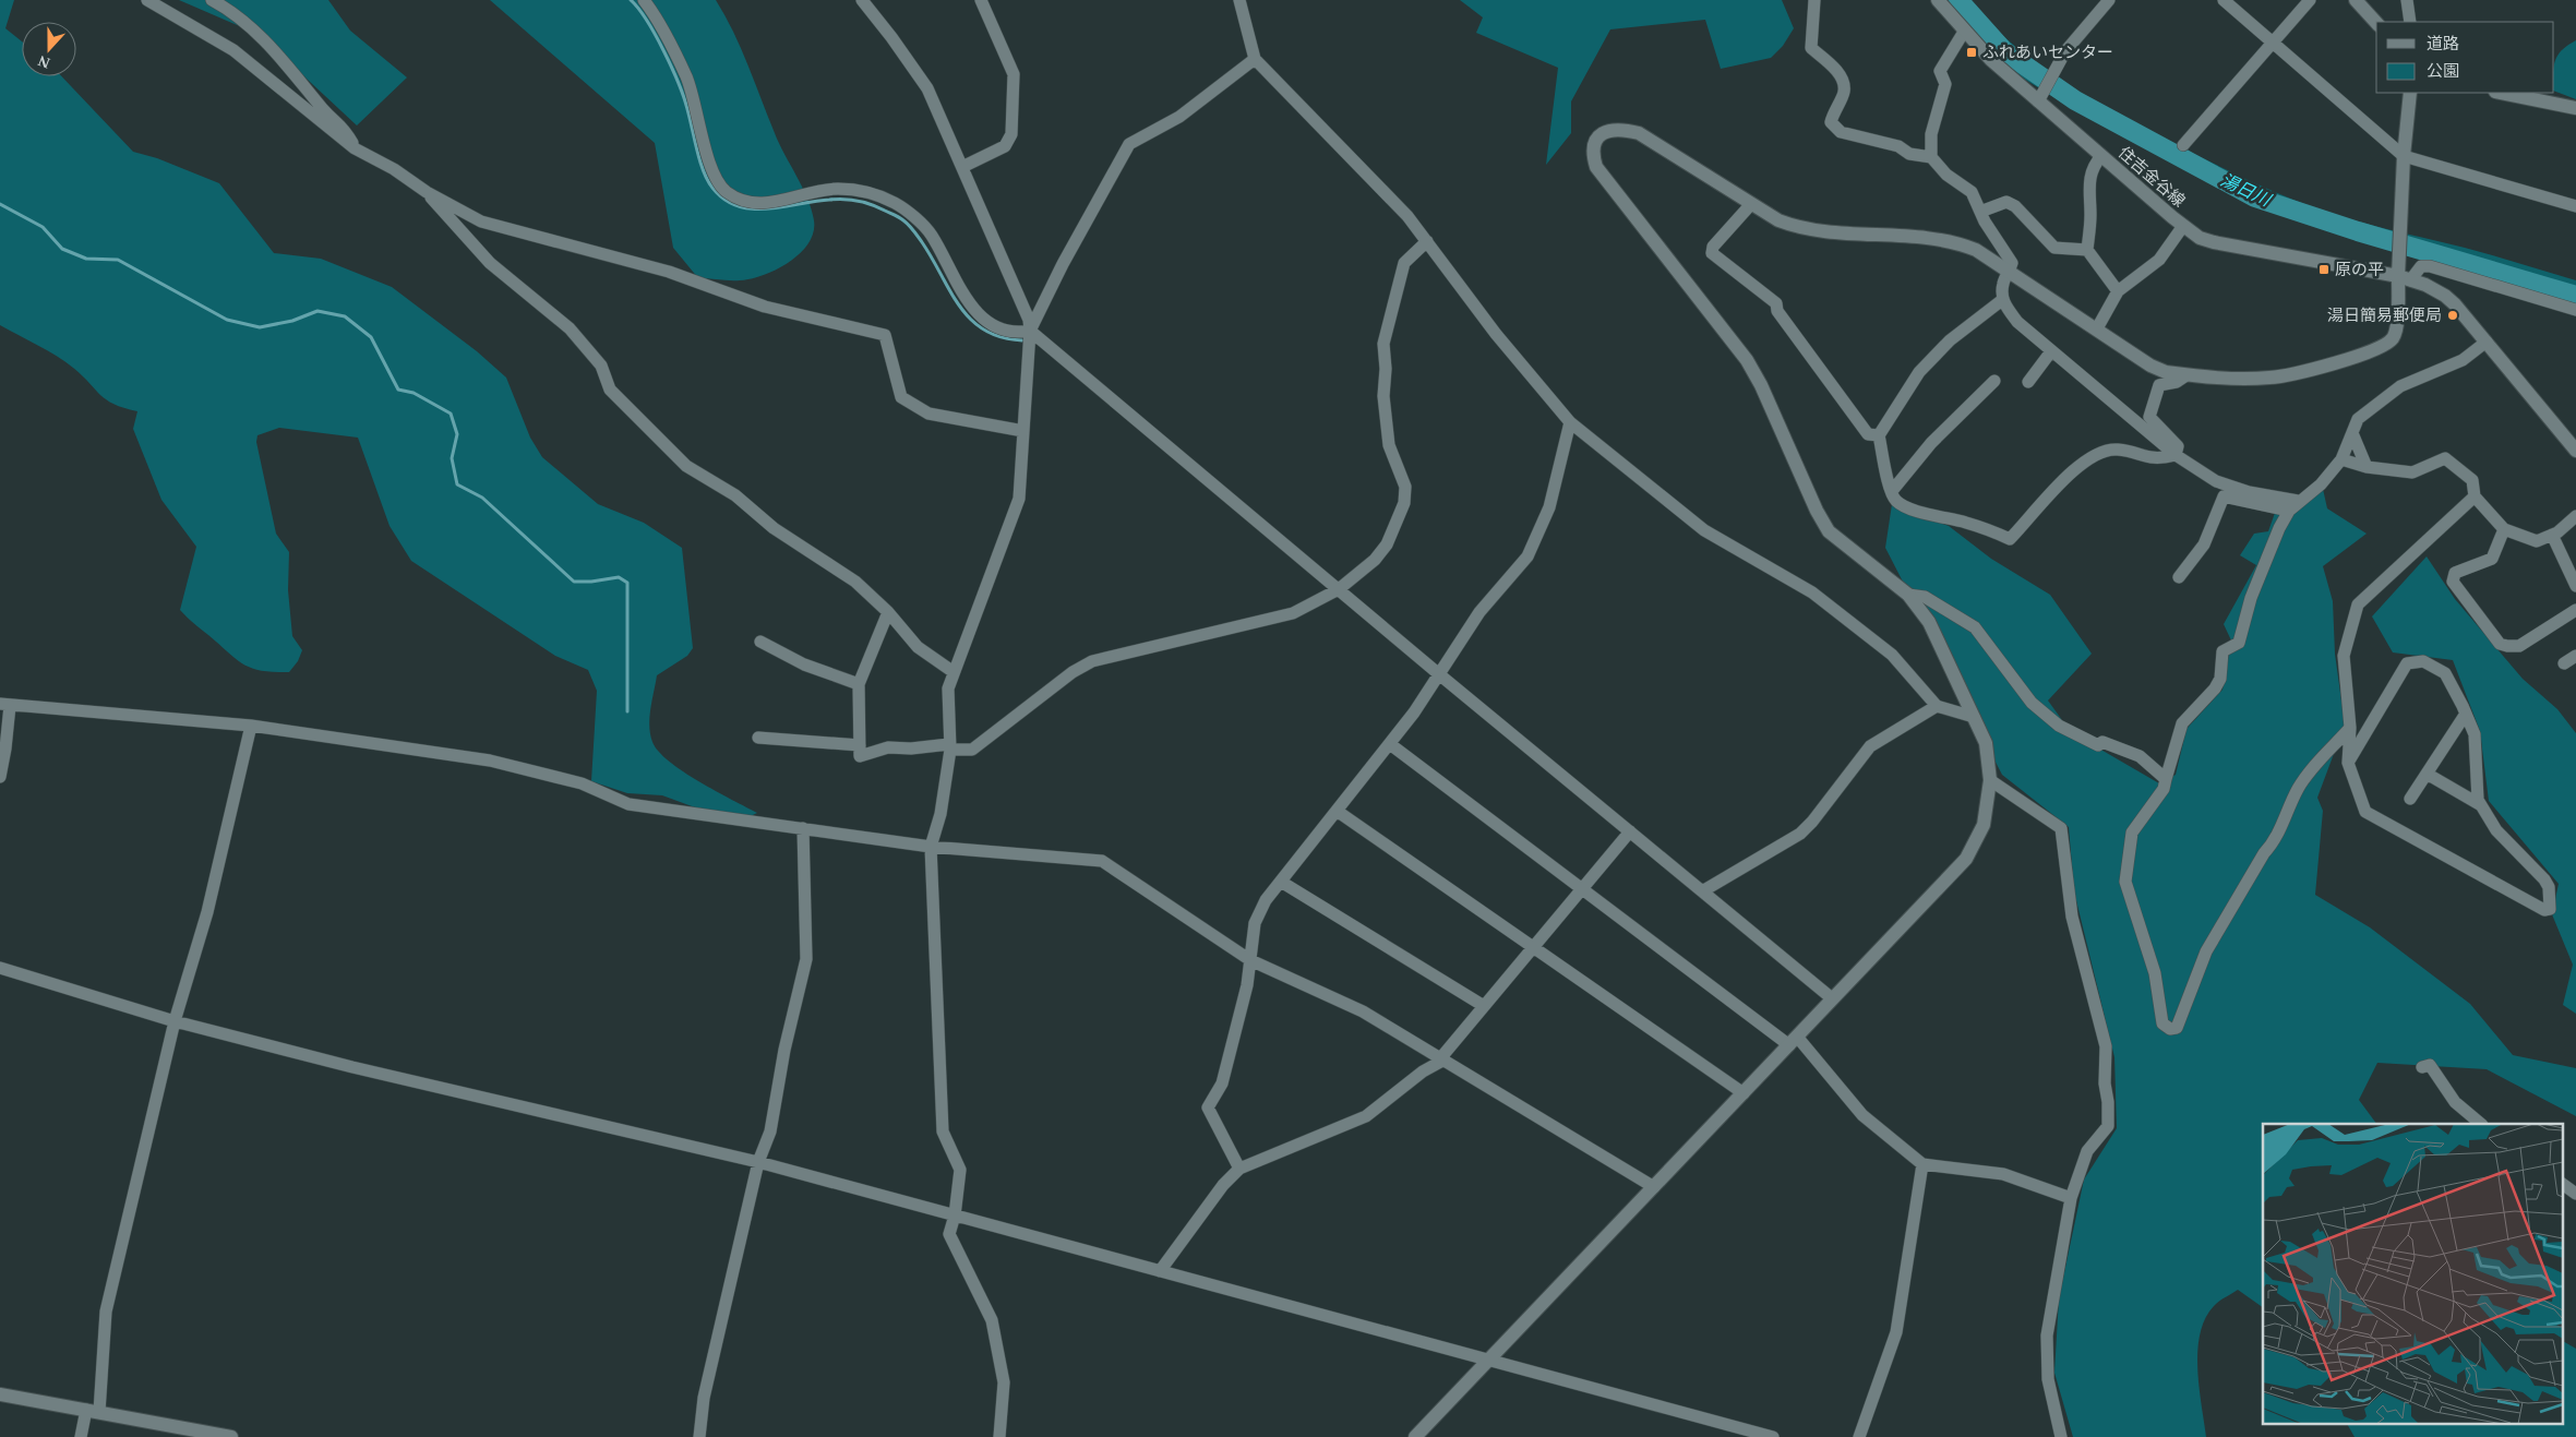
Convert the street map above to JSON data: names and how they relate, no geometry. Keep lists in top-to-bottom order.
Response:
{
  "streets": {
    "street": ["住吉金谷線"]
  },
  "water": ["湯日川"],
  "places": {
    "transit": ["ふれあいセンター", "原の平"],
    "other": ["湯日簡易郵便局"]
  },
  "legend": ["道路", "公園"],
  "north": "bottom"
}
